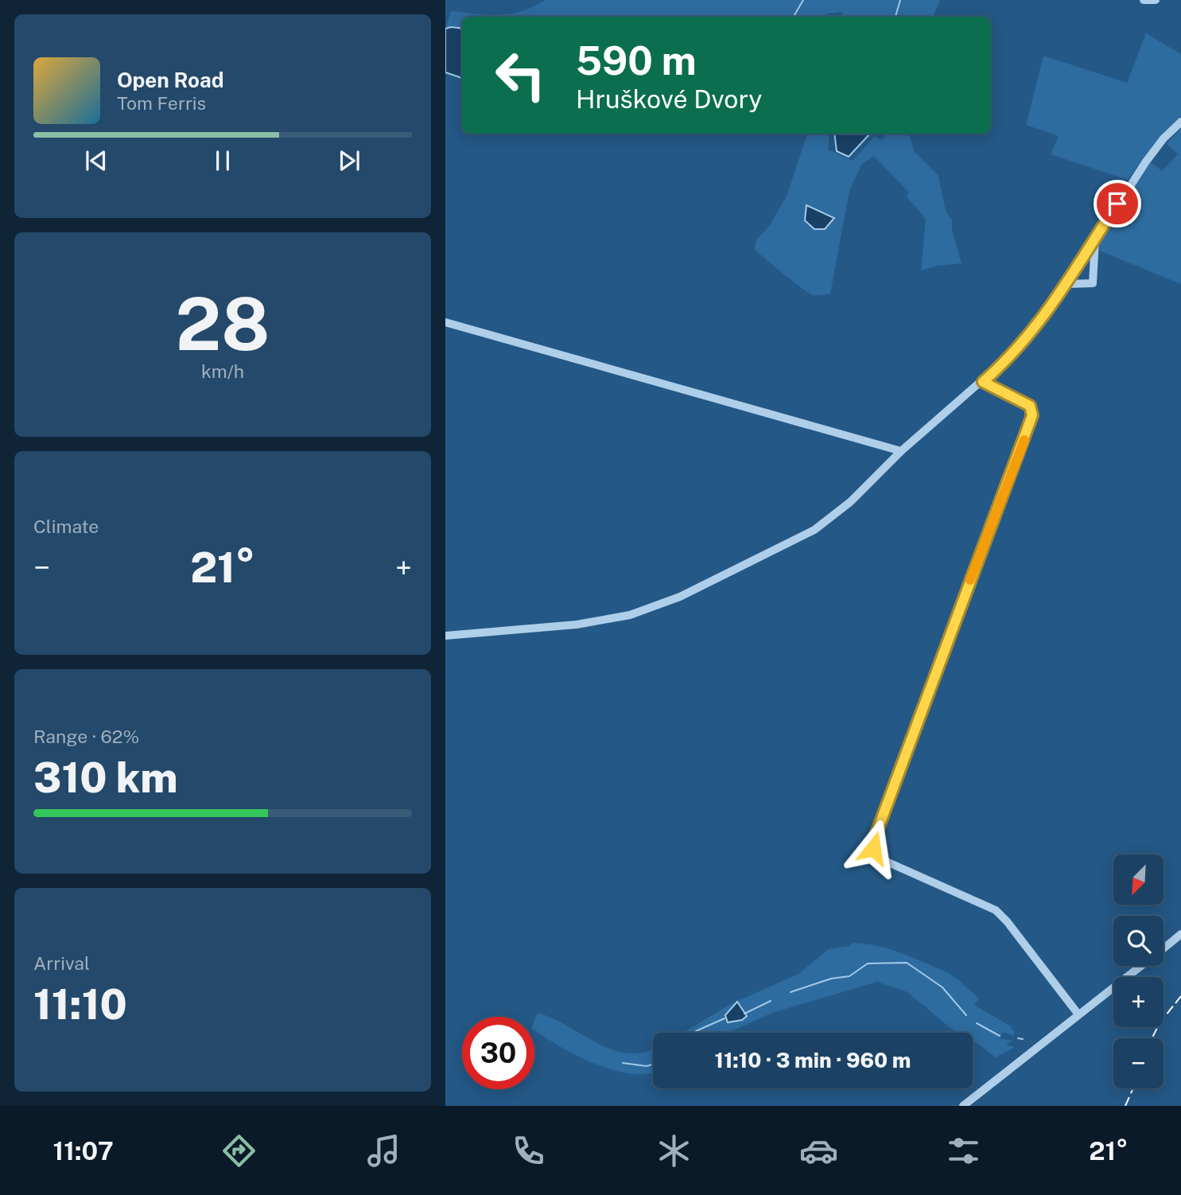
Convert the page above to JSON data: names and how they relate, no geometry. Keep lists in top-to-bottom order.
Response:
{
  "north": "bottom left",
  "page": {
    "turn": ["590 m", "Hruškové Dvory"],
    "song": ["Open Road", "Tom Ferris"],
    "tile": [
      ["28", "km/h"],
      "Climate",
      ["Range · 62%", "310 km"],
      ["Arrival", "11:10"]
    ],
    "heat": ["−", "21°", "+"],
    "map_buttons": ["+", "−"],
    "limit": "30",
    "trip": "11:10 · 3 min · 960 m",
    "tabs": ["11:07", "21°"]
  }
}
